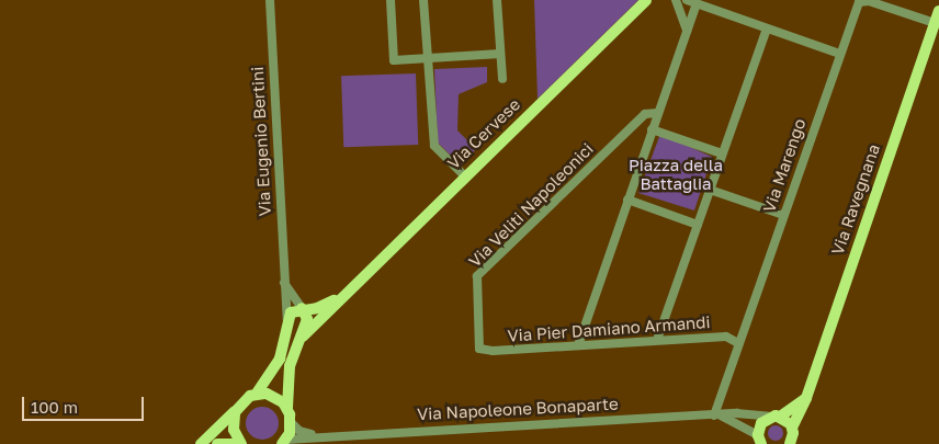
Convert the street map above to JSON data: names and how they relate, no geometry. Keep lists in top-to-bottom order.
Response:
{
  "streets": {
    "main road": ["Via Cervese", "Via Ravegnana"],
    "street": [
      "Via Eugenio Bertini",
      "Via Marengo",
      "Via Veliti Napoleonici",
      "Via Pier Damiano Armandi",
      "Via Napoleone Bonaparte"
    ]
  },
  "crossings": [
    ["Via Cervese", "Via Napoleone Bonaparte"],
    ["Via Marengo", "Via Ravegnana"],
    ["Via Marengo", "Via Pier Damiano Armandi"],
    ["Via Marengo", "Via Napoleone Bonaparte"],
    ["Via Veliti Napoleonici", "Via Pier Damiano Armandi"]
  ],
  "parks": ["Piazza della Battaglia"],
  "scale_bar": "100 m"
}
